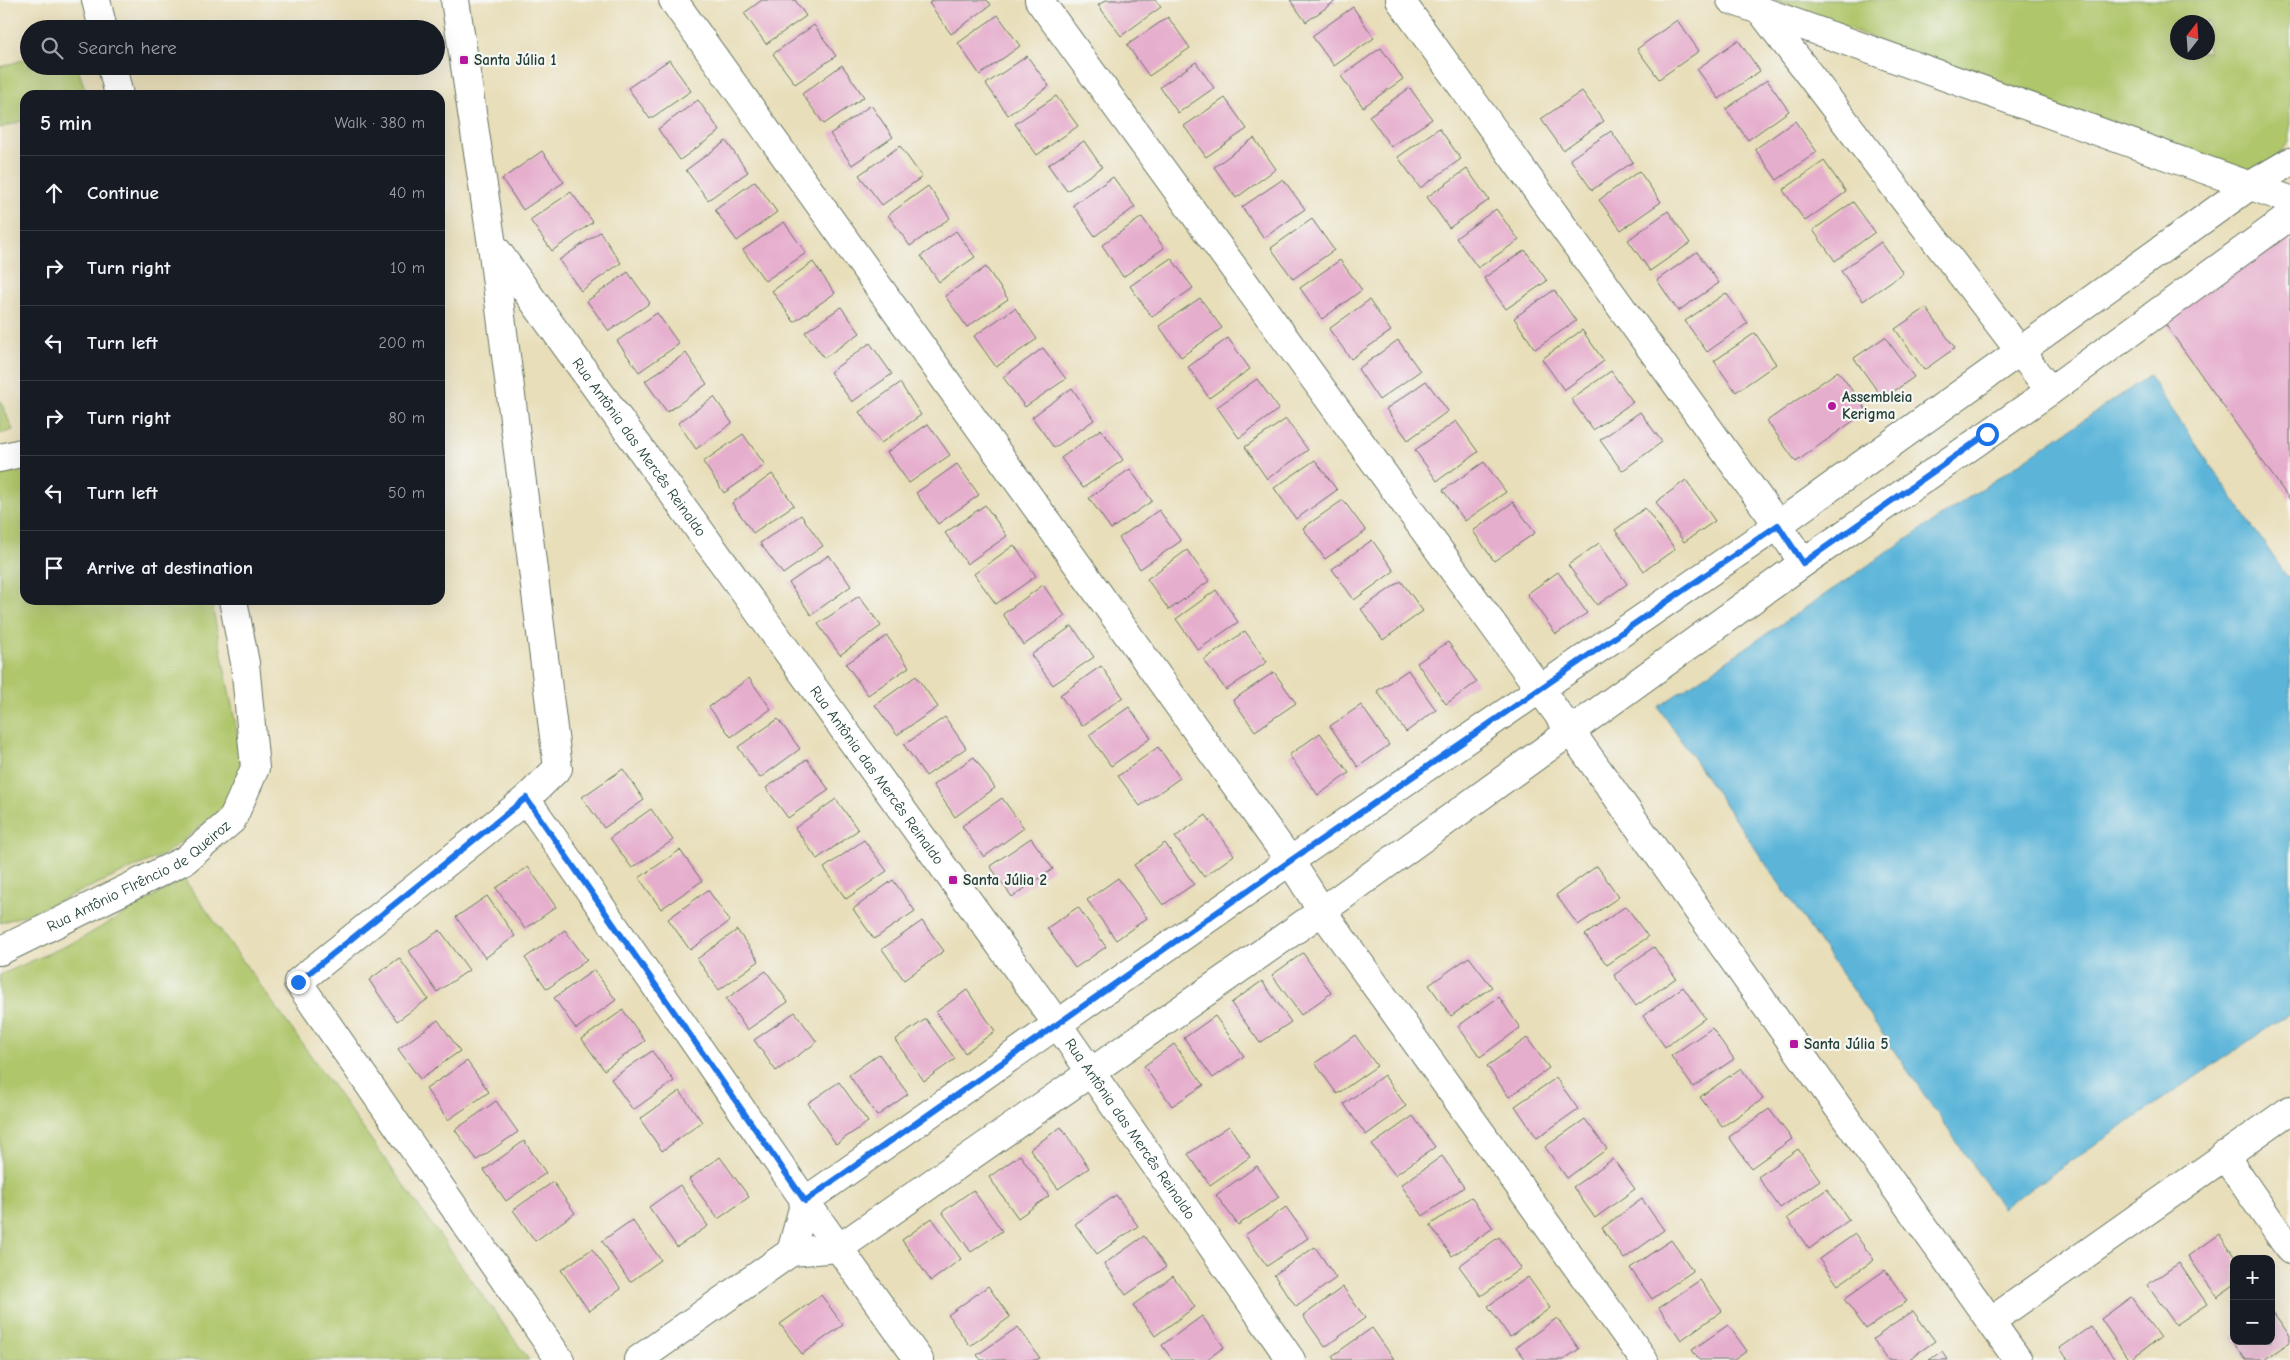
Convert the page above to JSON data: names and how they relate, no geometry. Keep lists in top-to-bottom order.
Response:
{
  "streets": {
    "street": ["Rua Antônia das Mercês Reinaldo", "Rua Antônio Flrêncio de Queiroz"]
  },
  "places": {
    "transit": ["Santa Júlia 1", "Santa Júlia 2", "Santa Júlia 5"],
    "other": ["Assembleia Kerigma"]
  },
  "north": "top",
  "page": {
    "search": "Search here",
    "heading": ["5 min", "Walk · 380 m"],
    "list": [
      ["Continue", "40 m"],
      ["Turn right", "10 m"],
      ["Turn left", "200 m"],
      ["Turn right", "80 m"],
      ["Turn left", "50 m"],
      "Arrive at destination"
    ],
    "map_buttons": ["+", "−"]
  }
}
